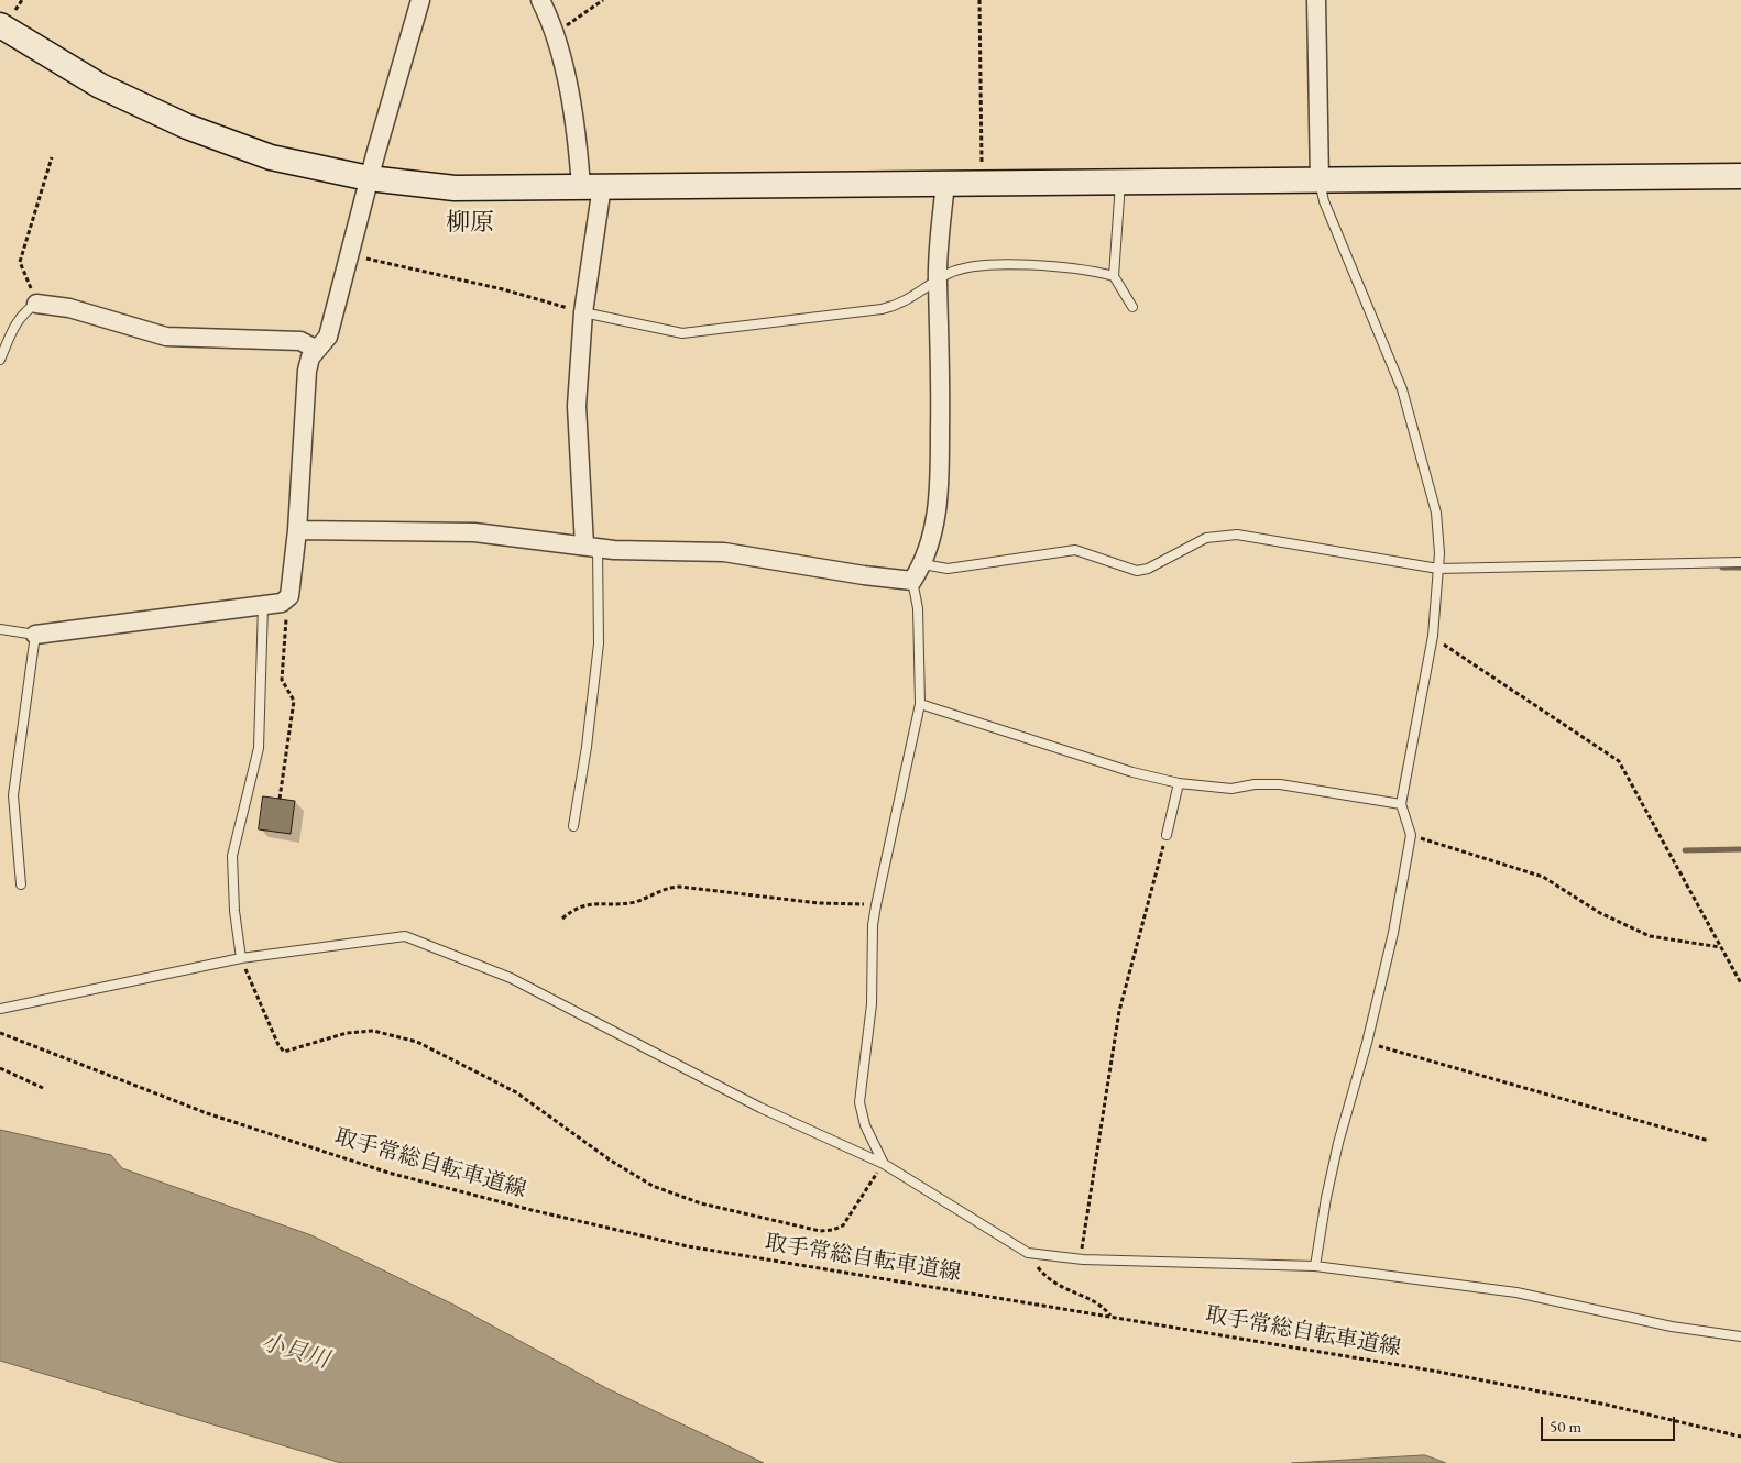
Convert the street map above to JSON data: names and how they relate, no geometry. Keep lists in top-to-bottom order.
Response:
{
  "streets": {
    "path": ["取手常総自転車道線"]
  },
  "districts": ["柳原"],
  "water": ["小貝川"],
  "scale_bar": "50 m"
}
